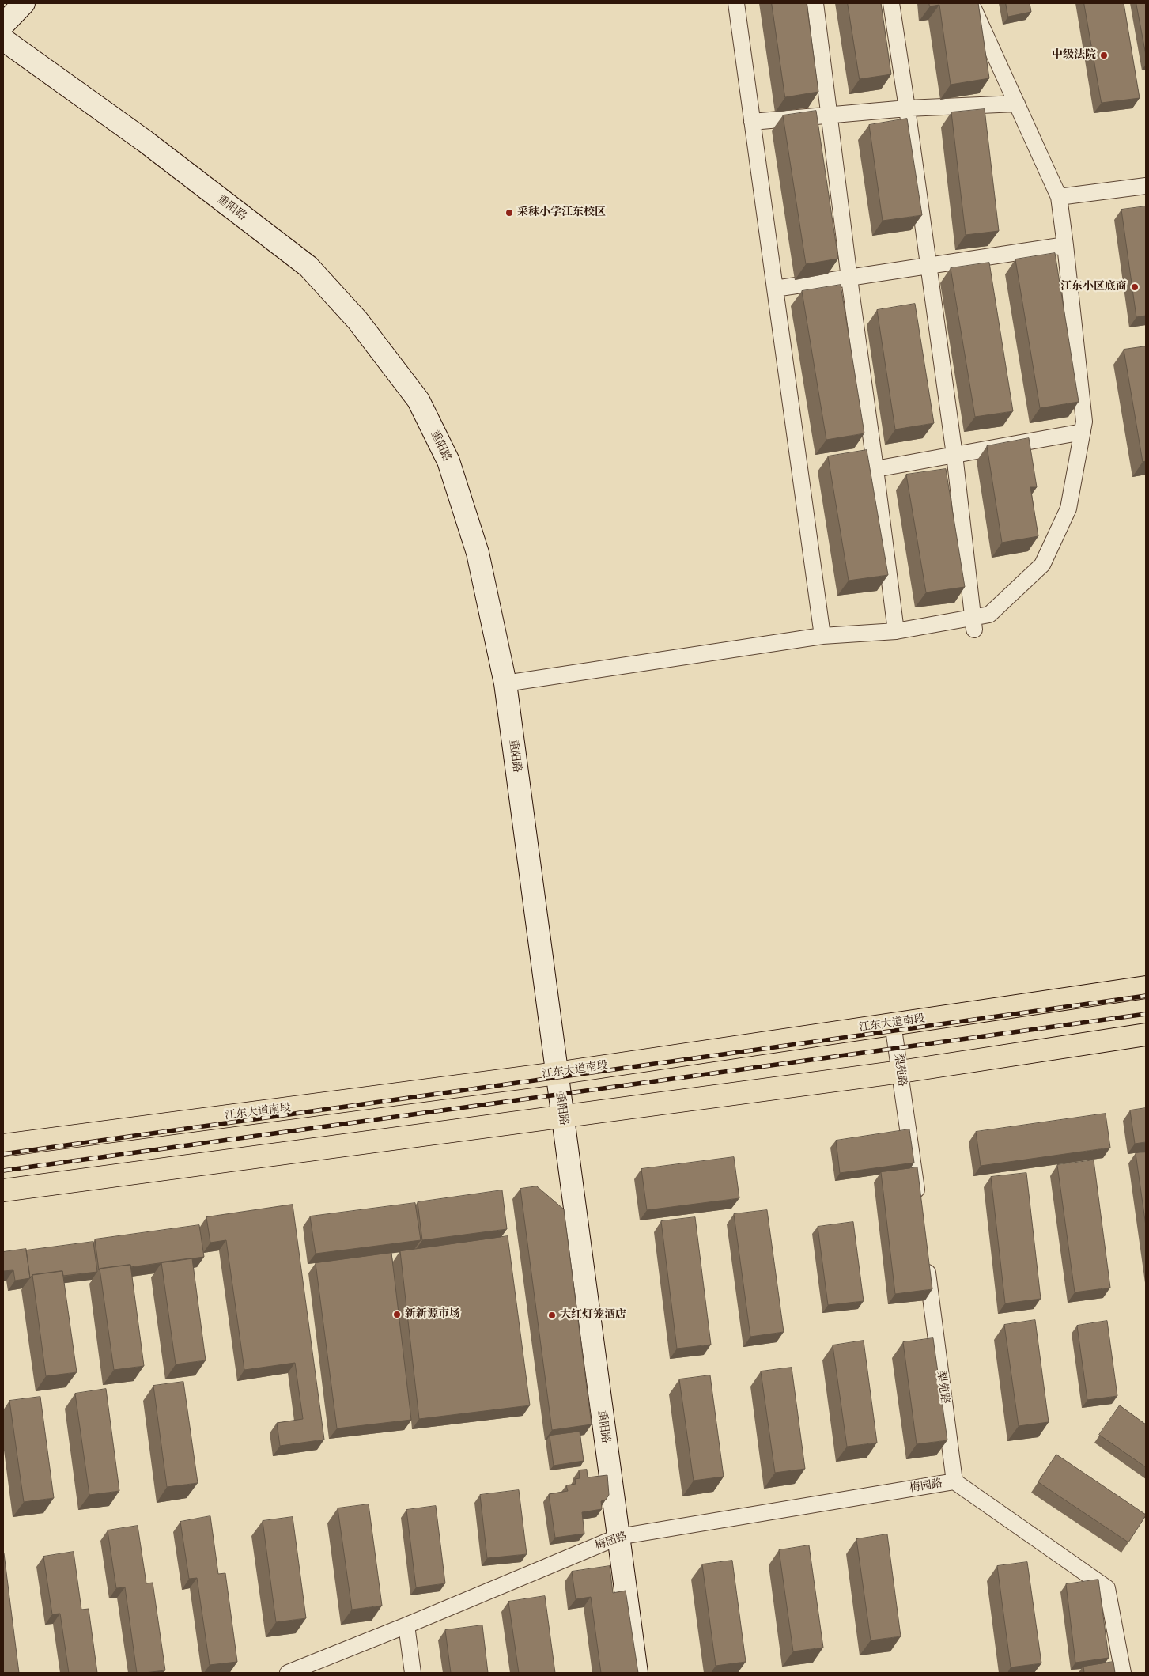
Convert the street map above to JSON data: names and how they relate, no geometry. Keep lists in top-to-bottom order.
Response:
{
  "streets": {
    "main road": ["江东大道南段"],
    "street": ["重阳路", "梨苑路", "梅园路"]
  },
  "crossings": [
    ["重阳路", "江东大道南段"],
    ["重阳路", "梅园路"],
    ["江东大道南段", "梨苑路"],
    ["梨苑路", "梅园路"]
  ],
  "places": [
    "中级法院",
    "采秣小学江东校区",
    "江东小区底商",
    "新新源市场",
    "大红灯笼酒店"
  ]
}
